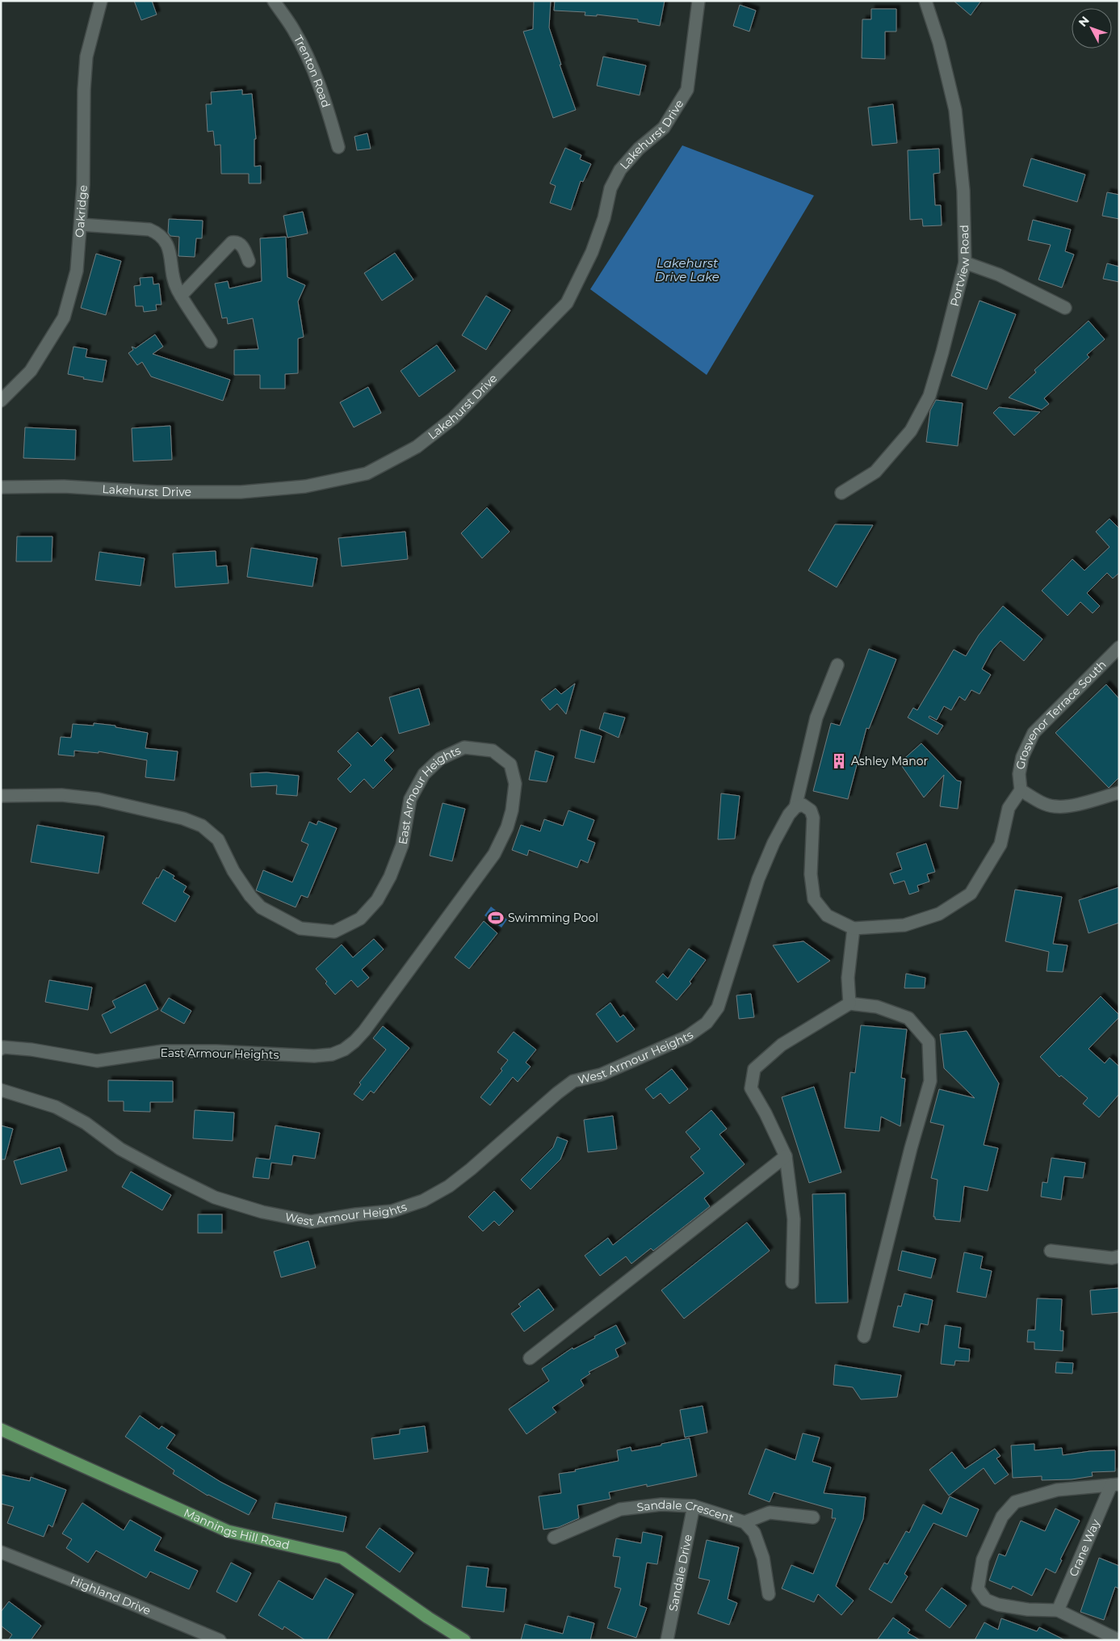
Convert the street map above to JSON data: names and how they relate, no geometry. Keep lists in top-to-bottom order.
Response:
{
  "streets": {
    "main road": ["Mannings Hill Road"],
    "street": [
      "Trenton Road",
      "Lakehurst Drive",
      "Oakridge",
      "Portview Road",
      "Grosvenor Terrace South",
      "East Armour Heights",
      "West Armour Heights",
      "Sandale Crescent",
      "Crane Way",
      "Sandale Drive",
      "Highland Drive"
    ]
  },
  "crossings": [
    ["Sandale Crescent", "Sandale Drive"]
  ],
  "water": ["Lakehurst Drive Lake"],
  "places": {
    "building": ["Ashley Manor"],
    "sports": ["Swimming Pool"]
  },
  "north": "top left"
}
